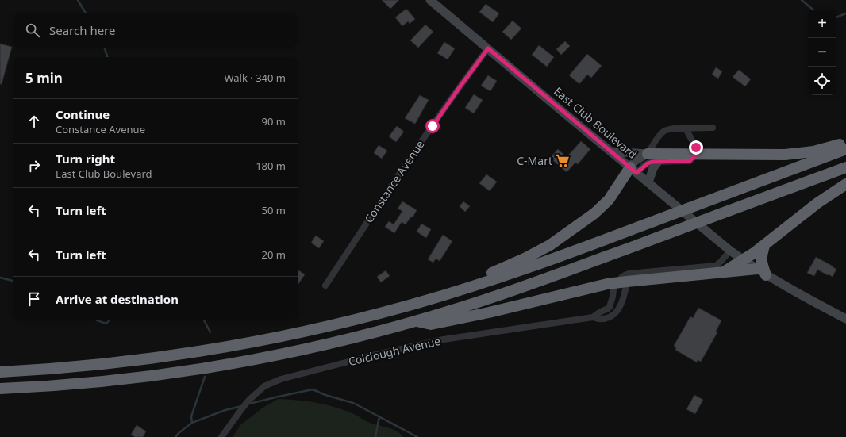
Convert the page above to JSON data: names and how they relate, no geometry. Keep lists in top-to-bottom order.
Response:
{
  "streets": {
    "street": ["East Club Boulevard", "Constance Avenue", "Colclough Avenue"]
  },
  "crossings": [
    ["East Club Boulevard", "Constance Avenue"]
  ],
  "places": {
    "supermarket": ["C-Mart"]
  },
  "page": {
    "map_buttons": ["+", "−"],
    "search": "Search here",
    "heading": ["5 min", "Walk · 340 m"],
    "list": [
      ["Continue", "Constance Avenue", "90 m"],
      ["Turn right", "East Club Boulevard", "180 m"],
      ["Turn left", "50 m"],
      ["Turn left", "20 m"],
      "Arrive at destination"
    ]
  }
}
